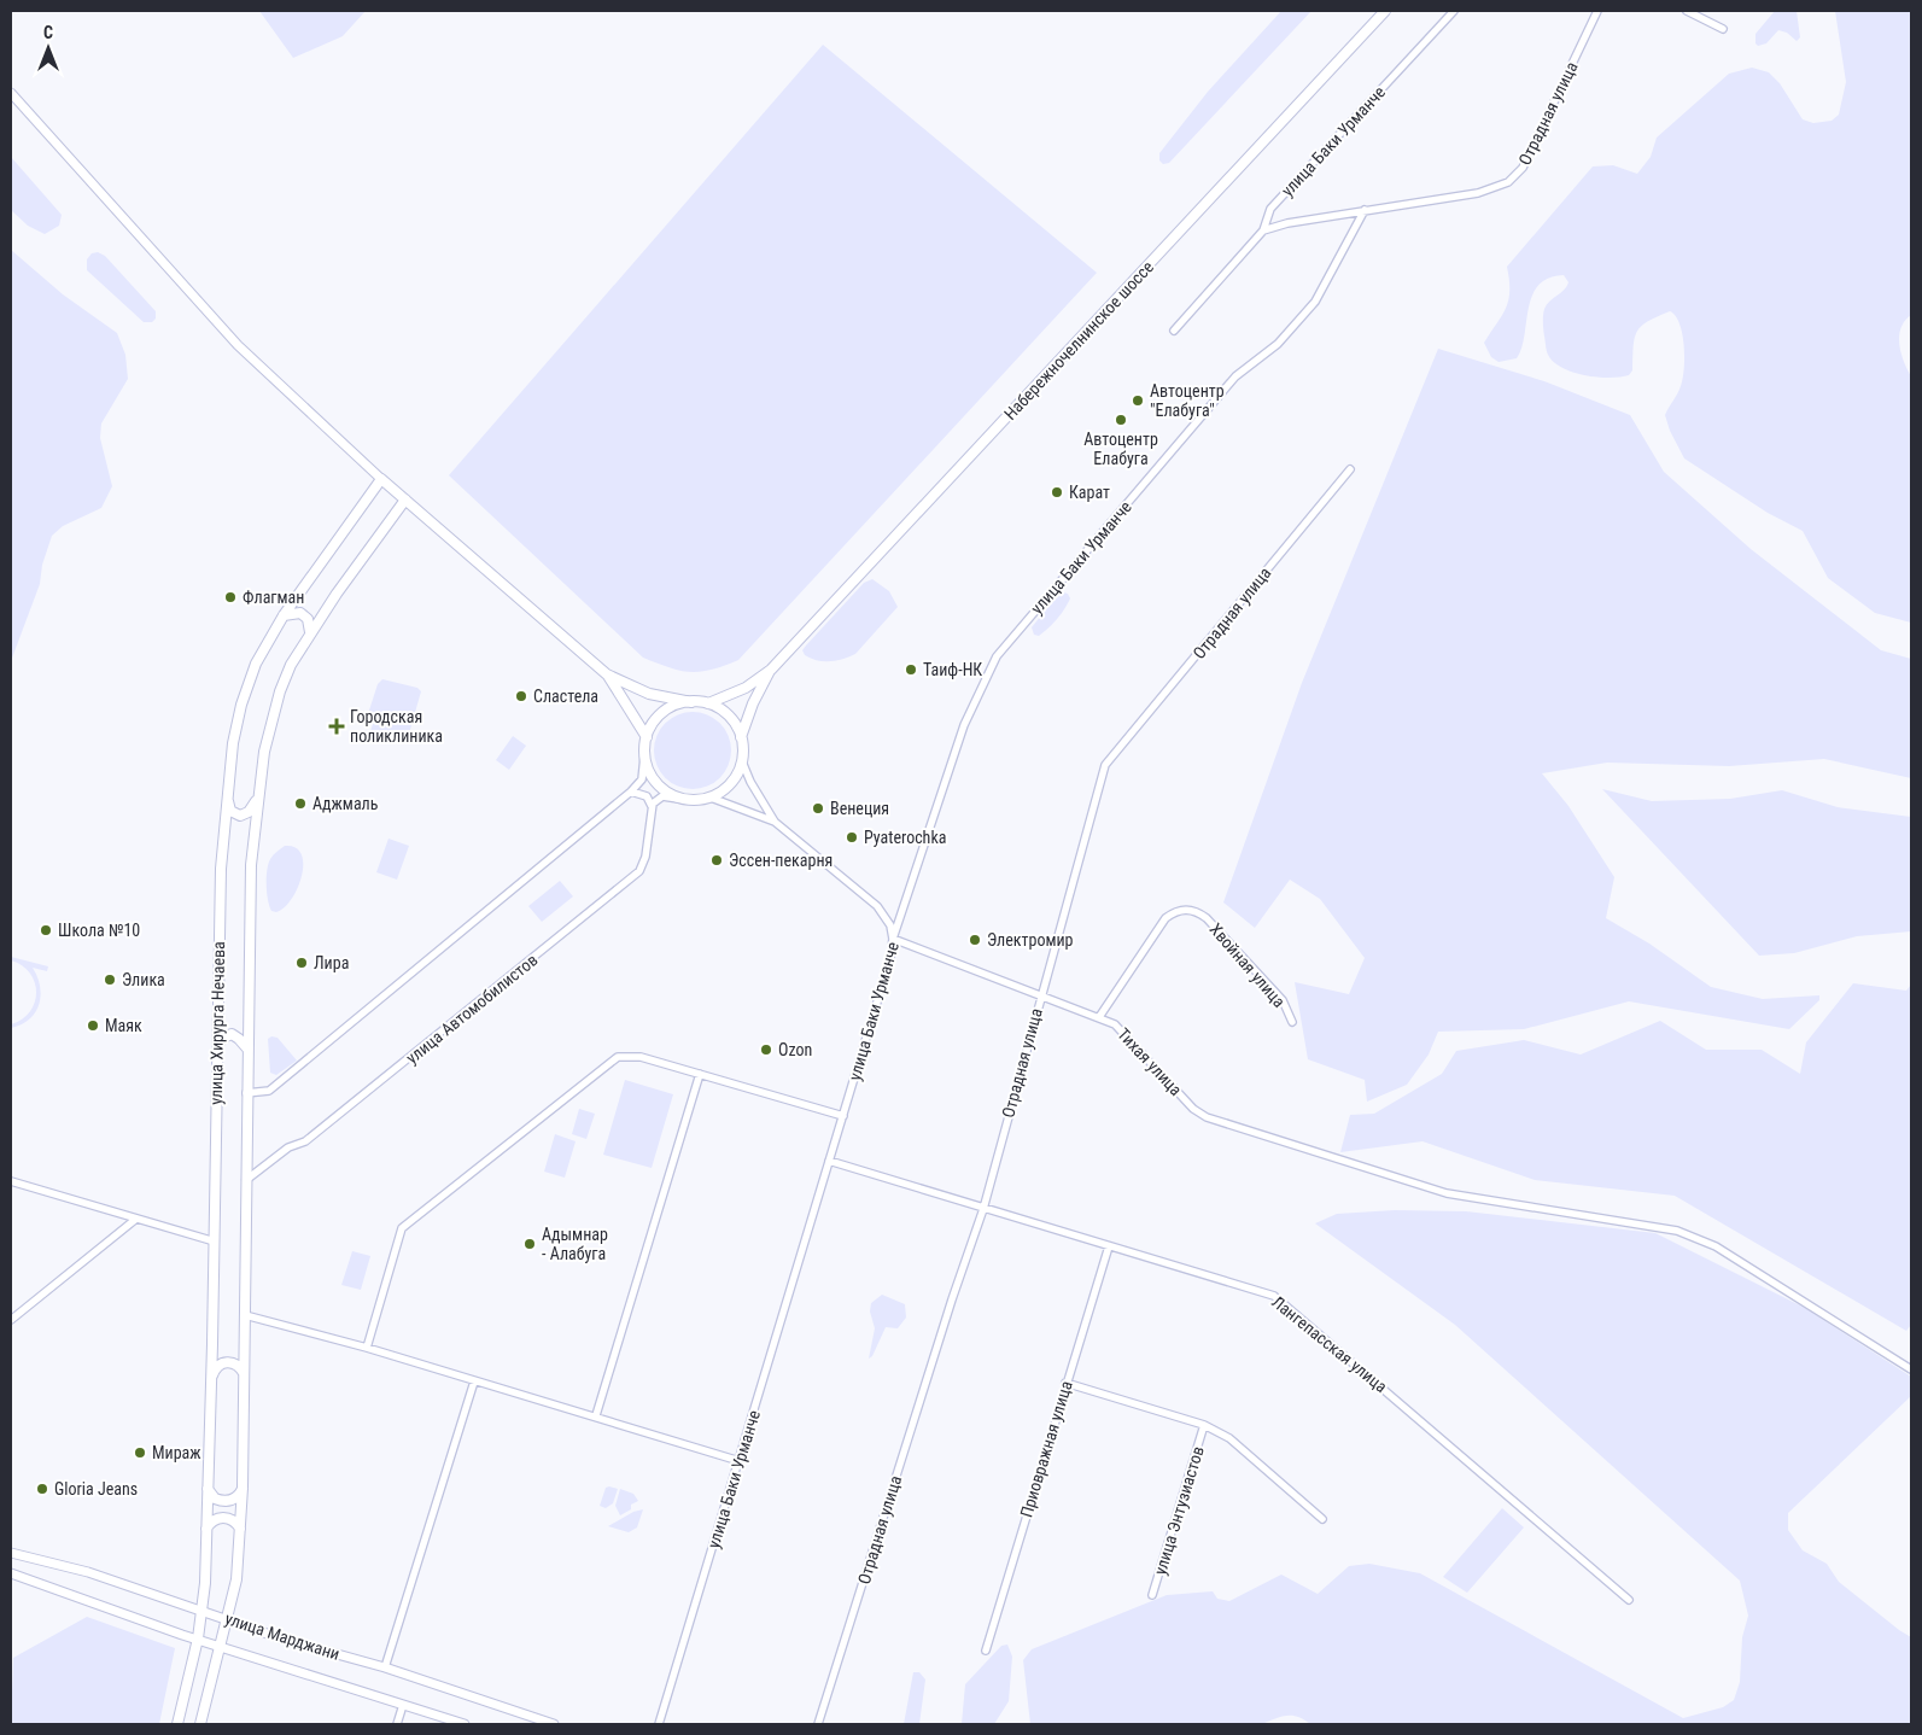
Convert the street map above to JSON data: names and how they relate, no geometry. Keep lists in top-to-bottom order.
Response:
{
  "streets": {
    "main road": ["Набережночелнинское шоссе", "улица Хирурга Нечаева"],
    "street": [
      "Отрадная улица",
      "улица Баки Урманче",
      "Хвойная улица",
      "улица Автомобилистов",
      "Тихая улица",
      "Лангепасская улица",
      "Приовражная улица",
      "улица Энтузиастов",
      "улица Марджани"
    ]
  },
  "crossings": [
    ["Отрадная улица", "улица Баки Урманче"],
    ["Отрадная улица", "Тихая улица"],
    ["Отрадная улица", "Лангепасская улица"],
    ["улица Баки Урманче", "Тихая улица"],
    ["улица Баки Урманче", "Лангепасская улица"],
    ["Хвойная улица", "Тихая улица"],
    ["улица Автомобилистов", "улица Хирурга Нечаева"],
    ["улица Хирурга Нечаева", "улица Марджани"],
    ["Лангепасская улица", "Приовражная улица"],
    ["Приовражная улица", "улица Энтузиастов"]
  ],
  "places": {
    "other": [
      "Автоцентр \"Елабуга\"",
      "Автоцентр Елабуга",
      "Карат",
      "Флагман",
      "Таиф-НК",
      "Сластела",
      "Аджмаль",
      "Венеция",
      "Pyaterochka",
      "Эссен-пекарня",
      "Школа №10",
      "Электромир",
      "Лира",
      "Элика",
      "Маяк",
      "Ozon",
      "Адымнар - Алабуга",
      "Мираж",
      "Gloria Jeans"
    ],
    "health": ["Городская поликлиника"]
  },
  "north": "top"
}
